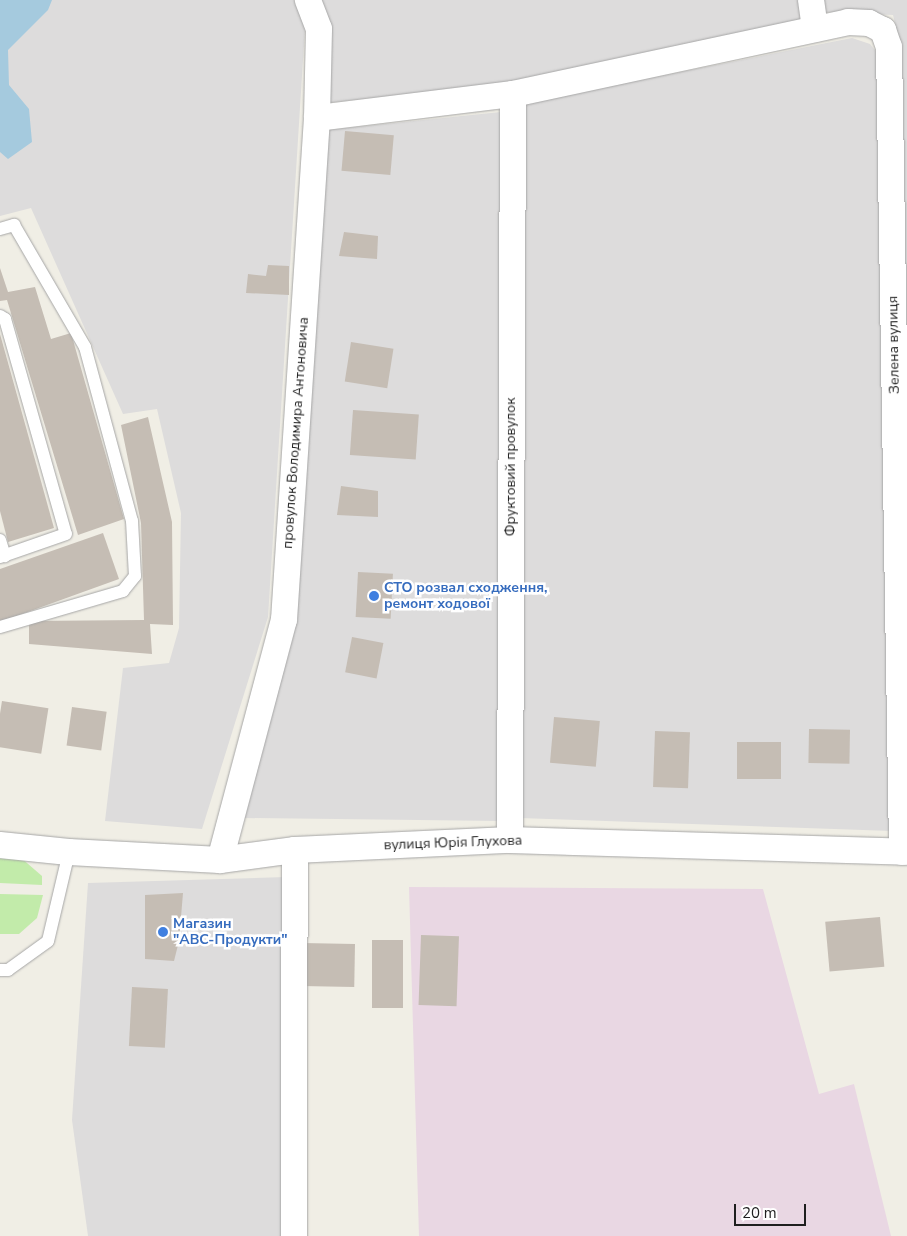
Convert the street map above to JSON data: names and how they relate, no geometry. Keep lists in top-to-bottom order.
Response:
{
  "streets": {
    "street": [
      "Зелена вулиця",
      "провулок Володимира Антоновича",
      "Фруктовий провулок",
      "вулиця Юрія Глухова"
    ]
  },
  "crossings": [
    ["Зелена вулиця", "вулиця Юрія Глухова"],
    ["провулок Володимира Антоновича", "вулиця Юрія Глухова"],
    ["Фруктовий провулок", "вулиця Юрія Глухова"]
  ],
  "places": ["СТО розвал сходження, ремонт ходової", "Магазин \"ABC-Продукти\""],
  "scale_bar": "20 m"
}
